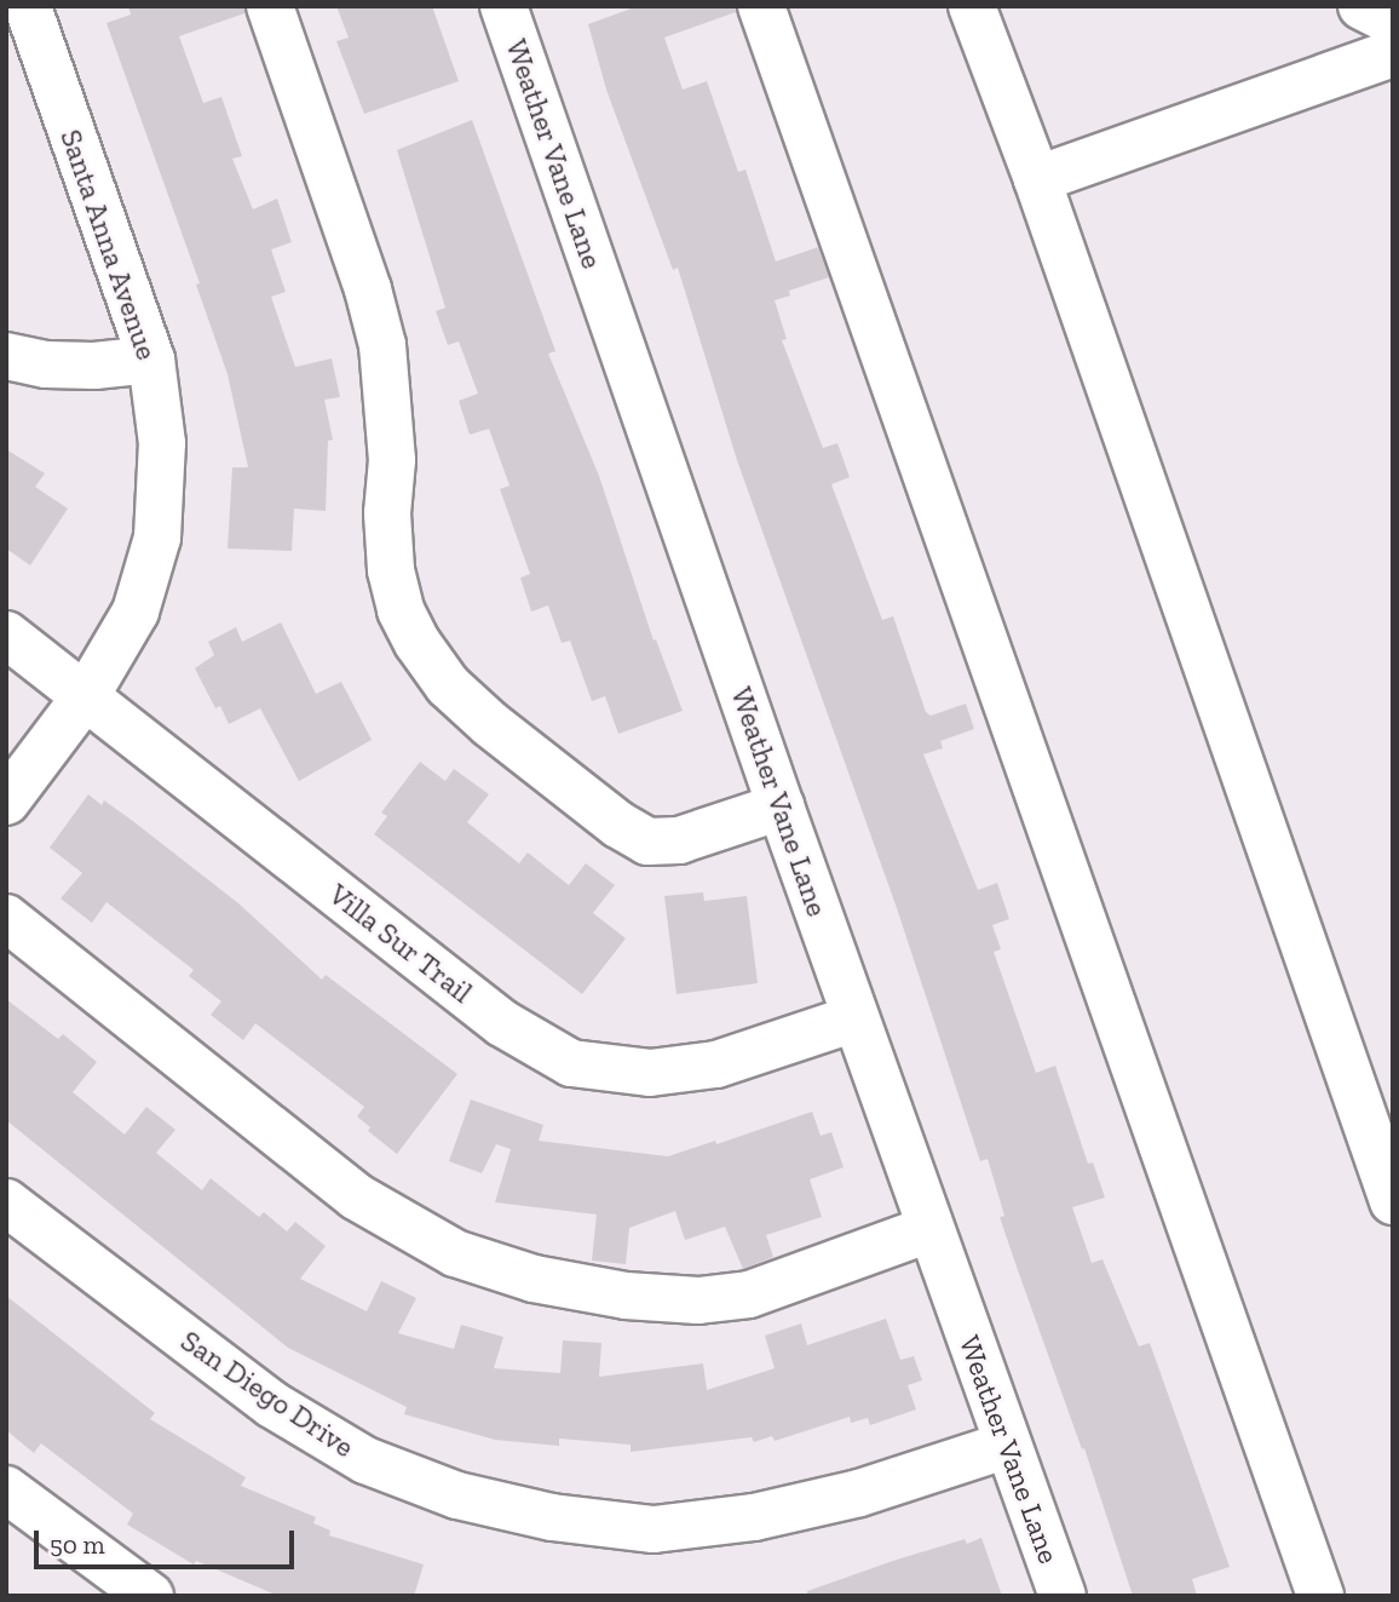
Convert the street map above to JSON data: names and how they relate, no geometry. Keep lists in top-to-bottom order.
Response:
{
  "streets": {
    "street": [
      "Weather Vane Lane",
      "Santa Anna Avenue",
      "Villa Sur Trail",
      "San Diego Drive"
    ]
  },
  "crossings": [
    ["Weather Vane Lane", "Villa Sur Trail"],
    ["Weather Vane Lane", "San Diego Drive"],
    ["Santa Anna Avenue", "Villa Sur Trail"]
  ],
  "scale_bar": "50 m"
}
